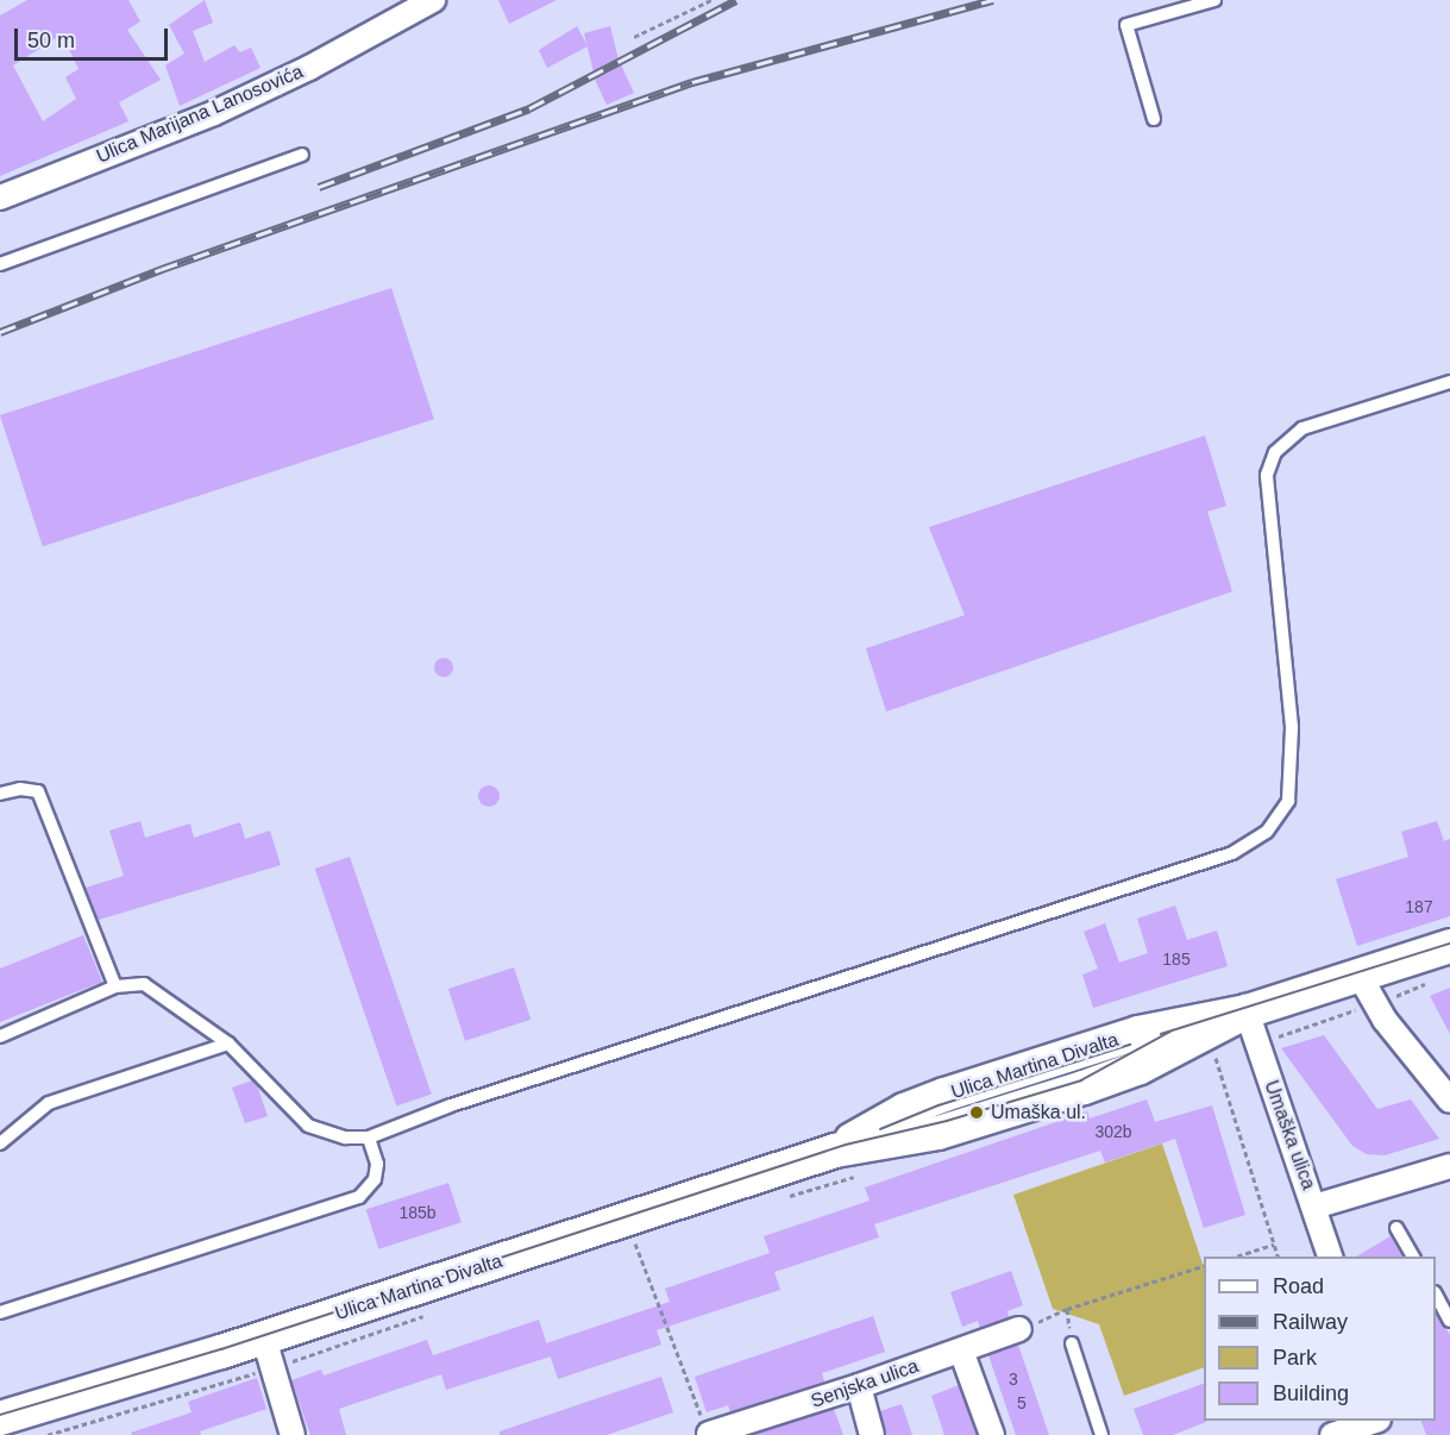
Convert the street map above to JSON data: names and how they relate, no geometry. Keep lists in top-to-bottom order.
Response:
{
  "streets": {
    "street": [
      "Ulica Marijana Lanosovića",
      "Ulica Martina Divalta",
      "Umaška ulica",
      "Senjska ulica"
    ]
  },
  "crossings": [
    ["Ulica Martina Divalta", "Umaška ulica"]
  ],
  "places": ["Umaška ul."],
  "house_numbers": [
    "187",
    "185",
    "302b",
    "185b",
    "3",
    "5"
  ],
  "legend": [
    "Road",
    "Railway",
    "Park",
    "Building"
  ],
  "scale_bar": "50 m"
}
